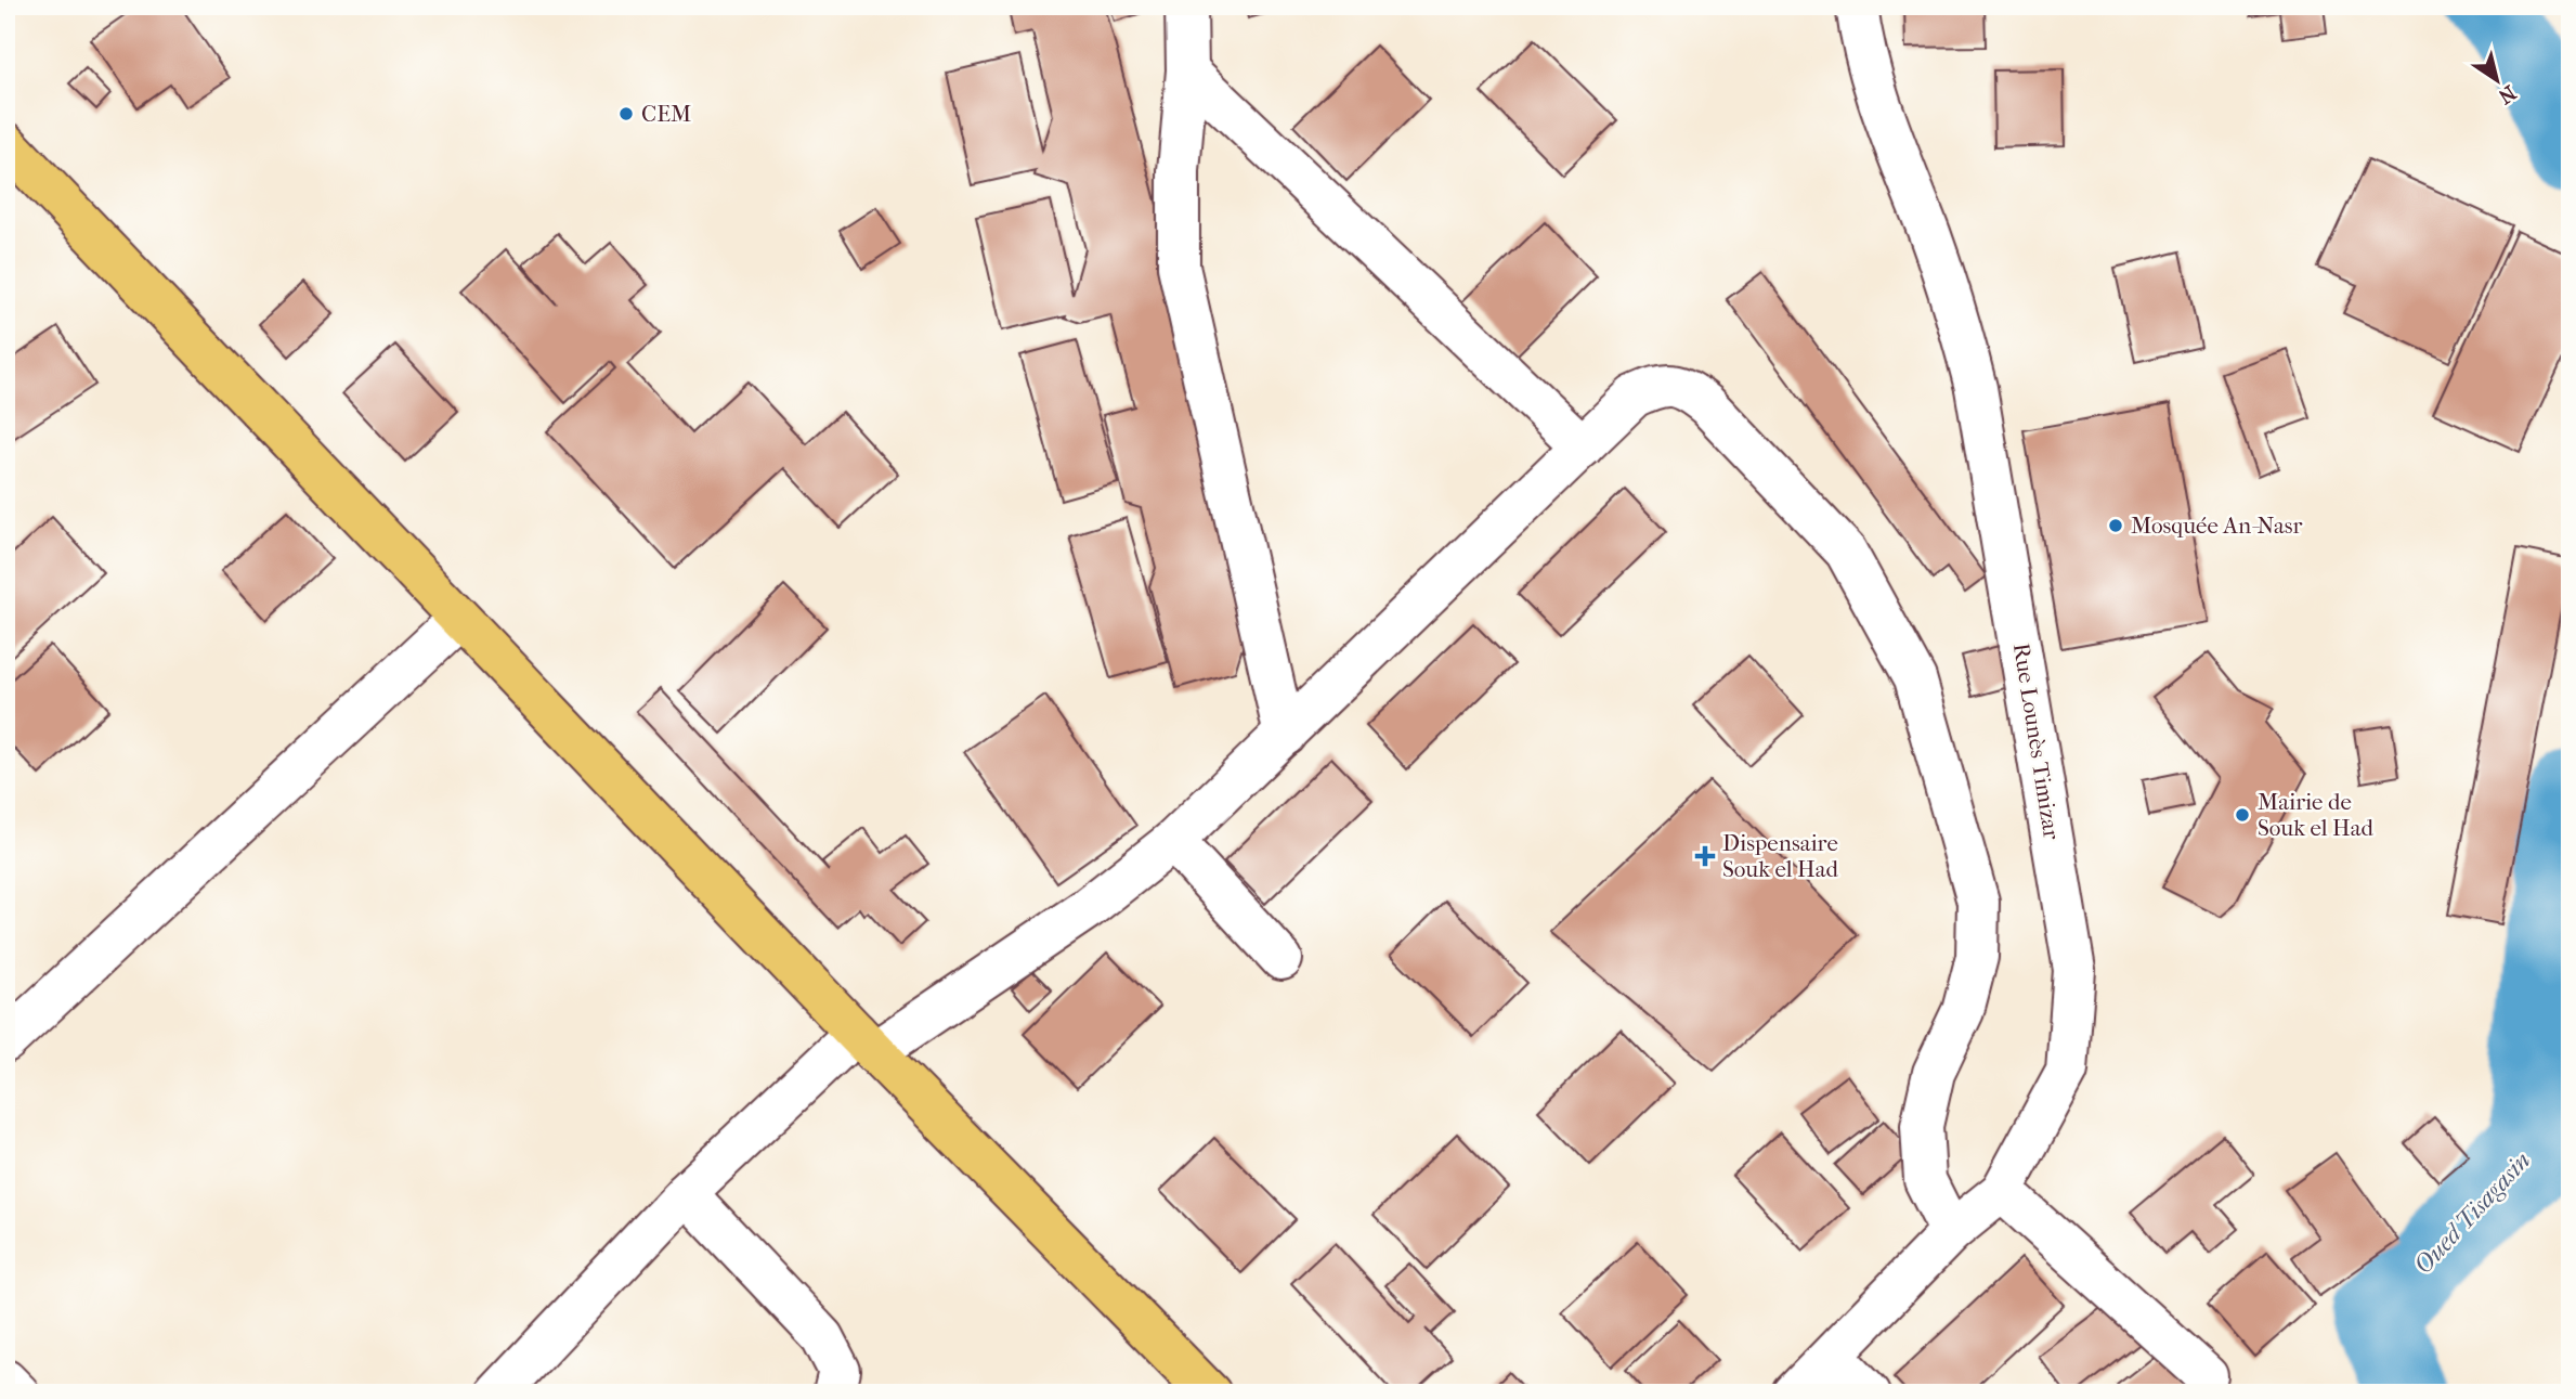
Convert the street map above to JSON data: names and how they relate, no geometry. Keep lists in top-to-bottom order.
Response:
{
  "streets": {
    "street": ["Rue Lounès Timizar"]
  },
  "water": ["Oued Tisagasin"],
  "places": {
    "other": ["CEM", "Mosquée An-Nasr", "Mairie de Souk el Had"],
    "health": ["Dispensaire Souk el Had"]
  },
  "north": "bottom right"
}
